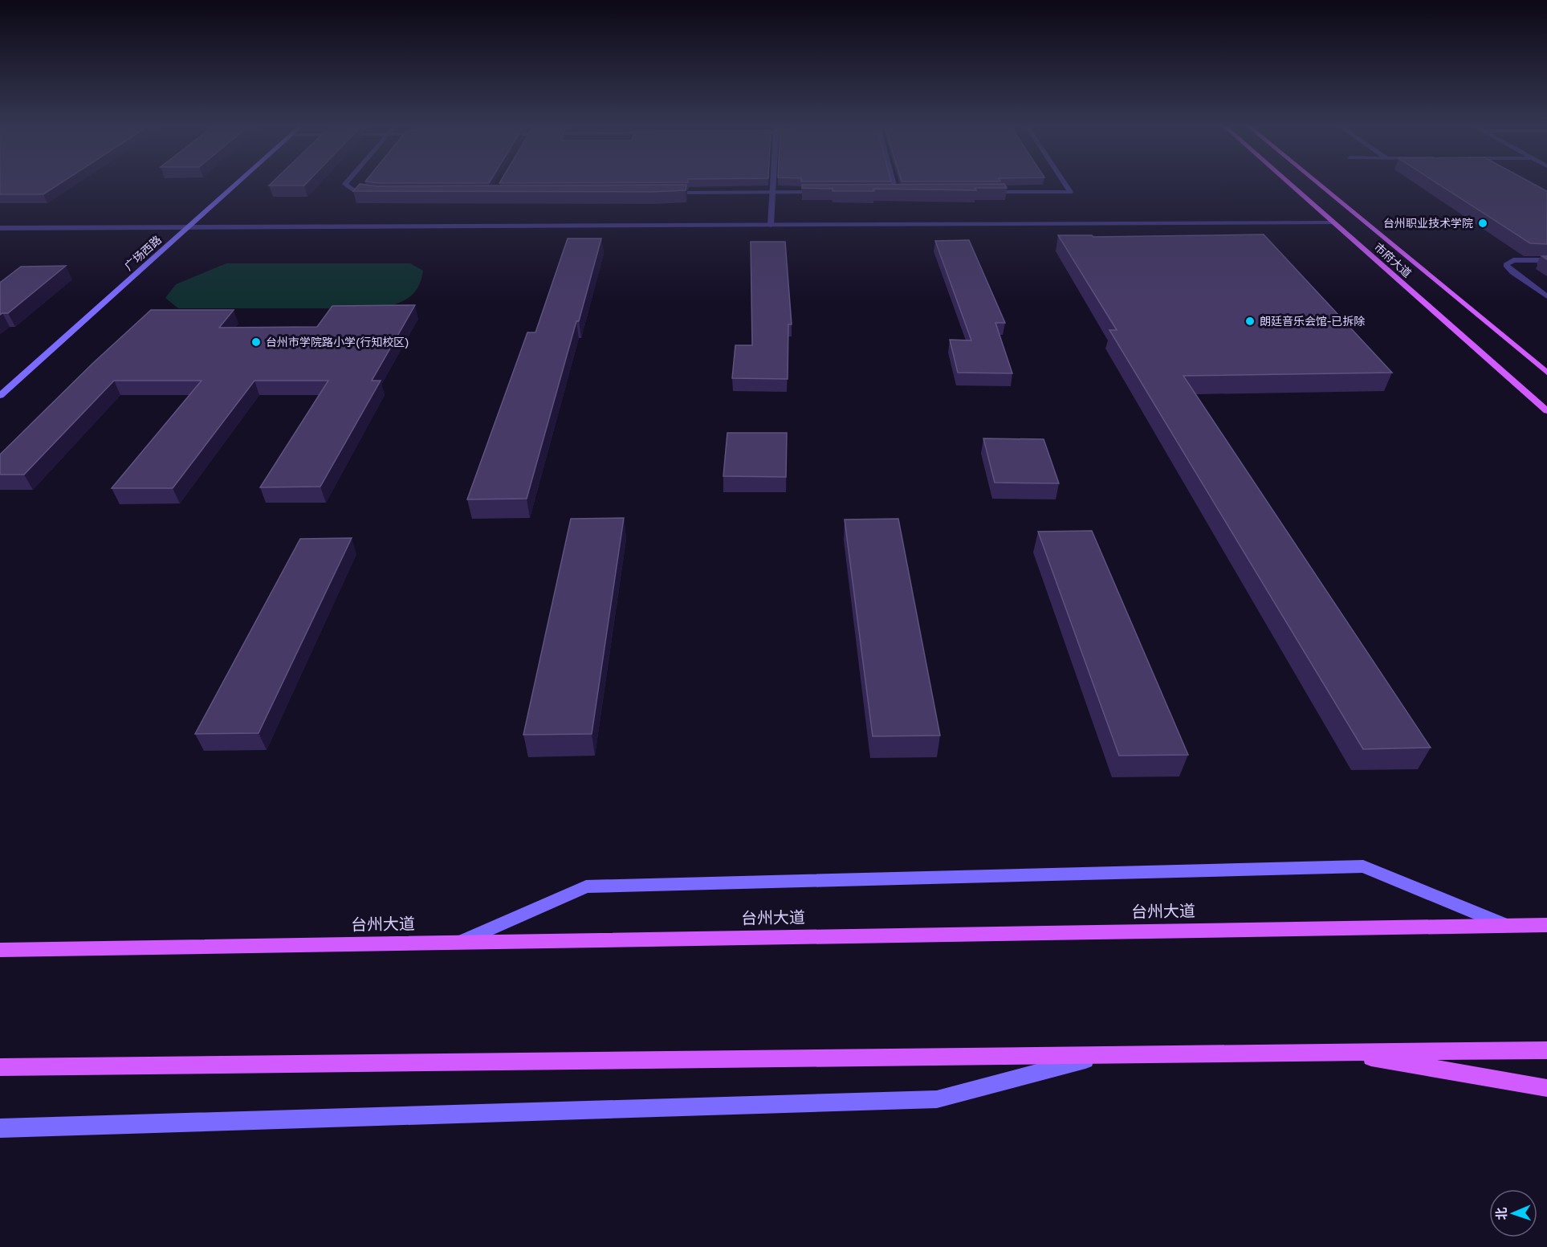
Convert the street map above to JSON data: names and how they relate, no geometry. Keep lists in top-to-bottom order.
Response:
{
  "streets": {
    "main road": ["广场西路", "市府大道", "台州大道"]
  },
  "places": ["台州职业技术学院", "朗廷音乐会馆-已拆除", "台州市学院路小学(行知校区)"],
  "north": "left"
}
